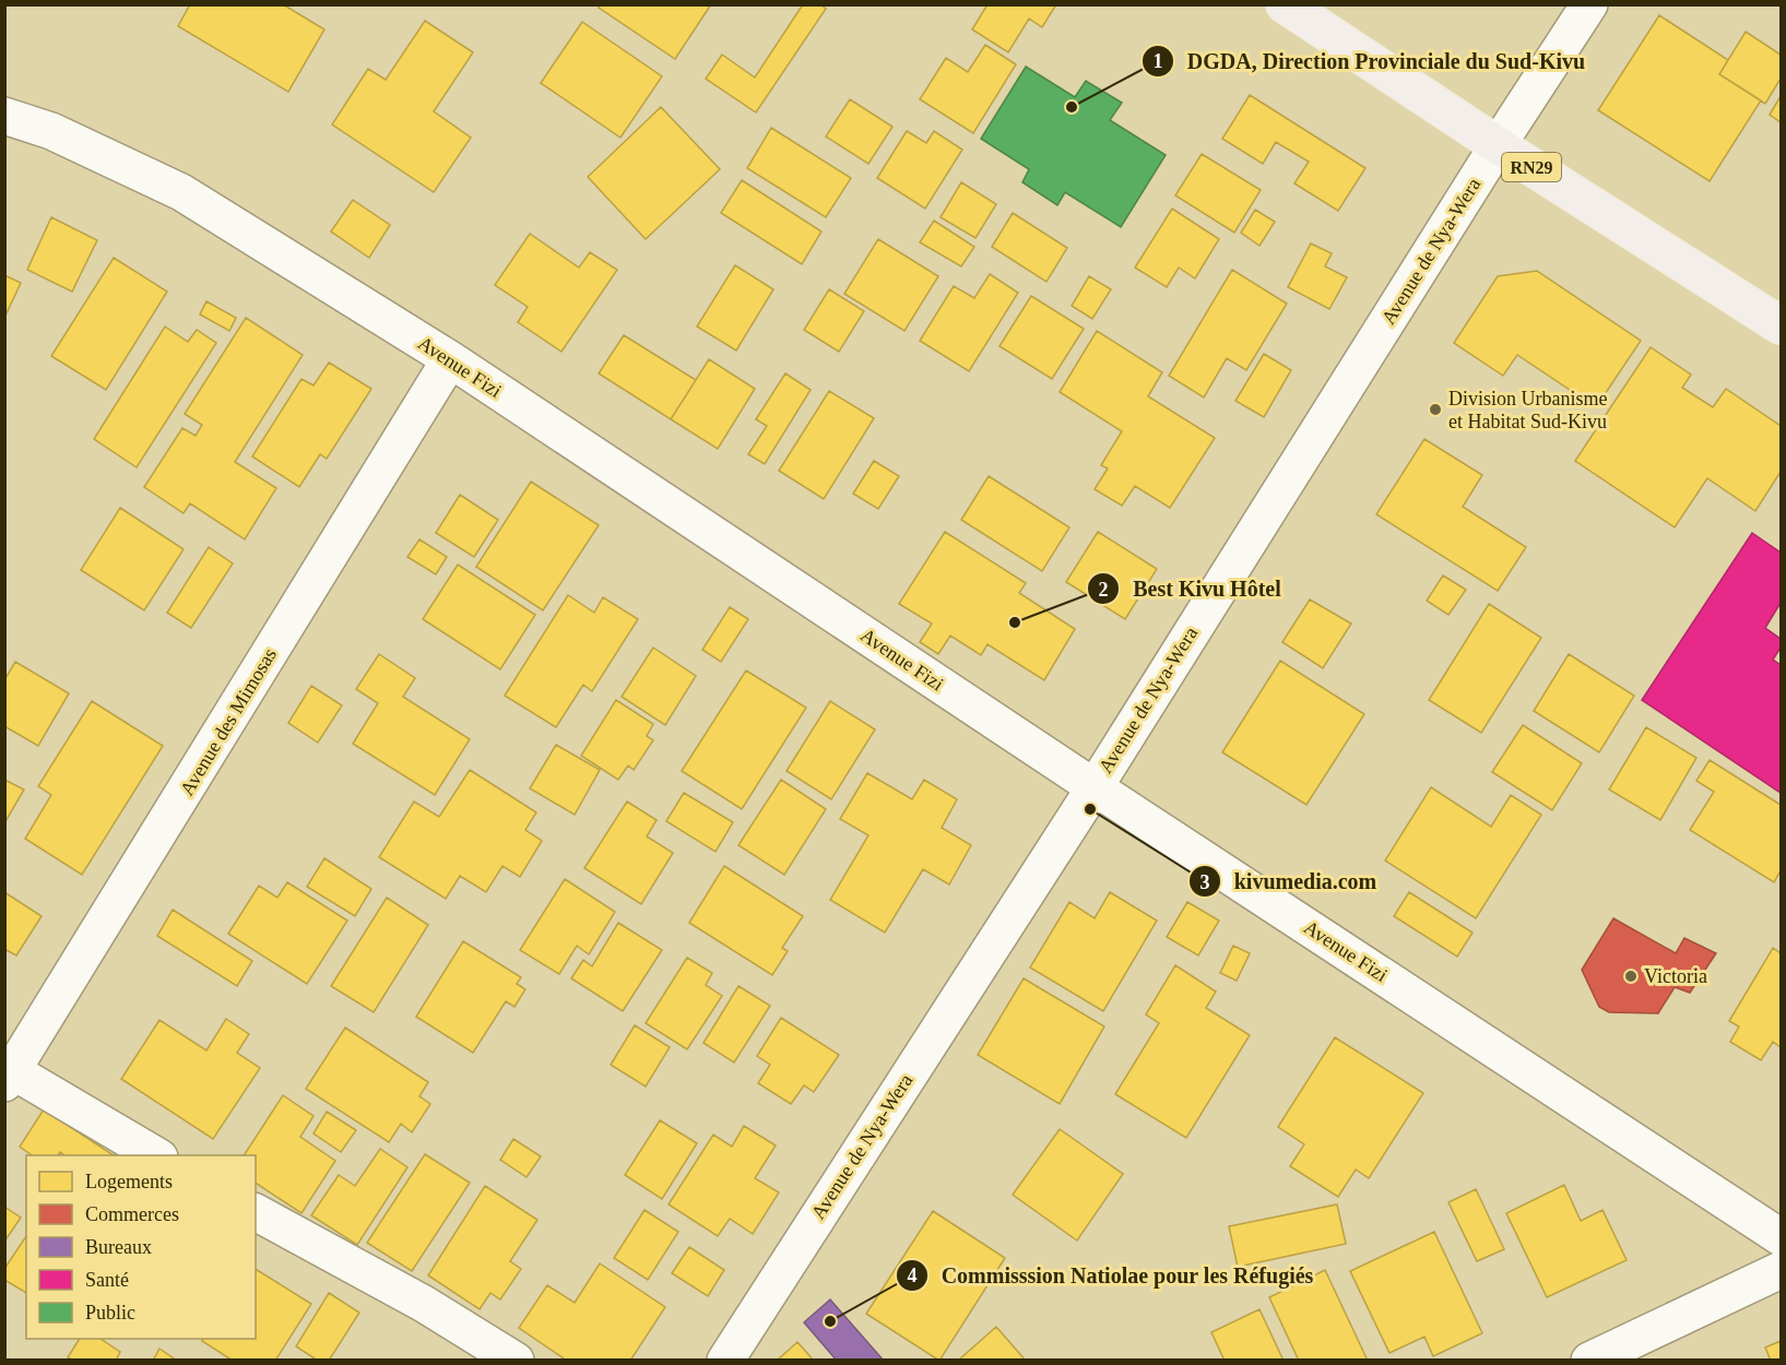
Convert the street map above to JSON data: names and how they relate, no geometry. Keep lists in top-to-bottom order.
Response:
{
  "streets": {
    "main road": ["RN29"],
    "street": ["Avenue de Nya-Wera", "Avenue Fizi", "Avenue des Mimosas"]
  },
  "crossings": [
    ["RN29", "Avenue de Nya-Wera"],
    ["Avenue de Nya-Wera", "Avenue Fizi"],
    ["Avenue Fizi", "Avenue des Mimosas"]
  ],
  "places": [
    "DGDA, Direction Provinciale du Sud-Kivu",
    "Division Urbanisme et Habitat Sud-Kivu",
    "Best Kivu Hôtel",
    "kivumedia.com",
    "Victoria",
    "Commisssion Natiolae pour les Réfugiés"
  ],
  "legend": [
    "Logements",
    "Commerces",
    "Bureaux",
    "Santé",
    "Public"
  ]
}
